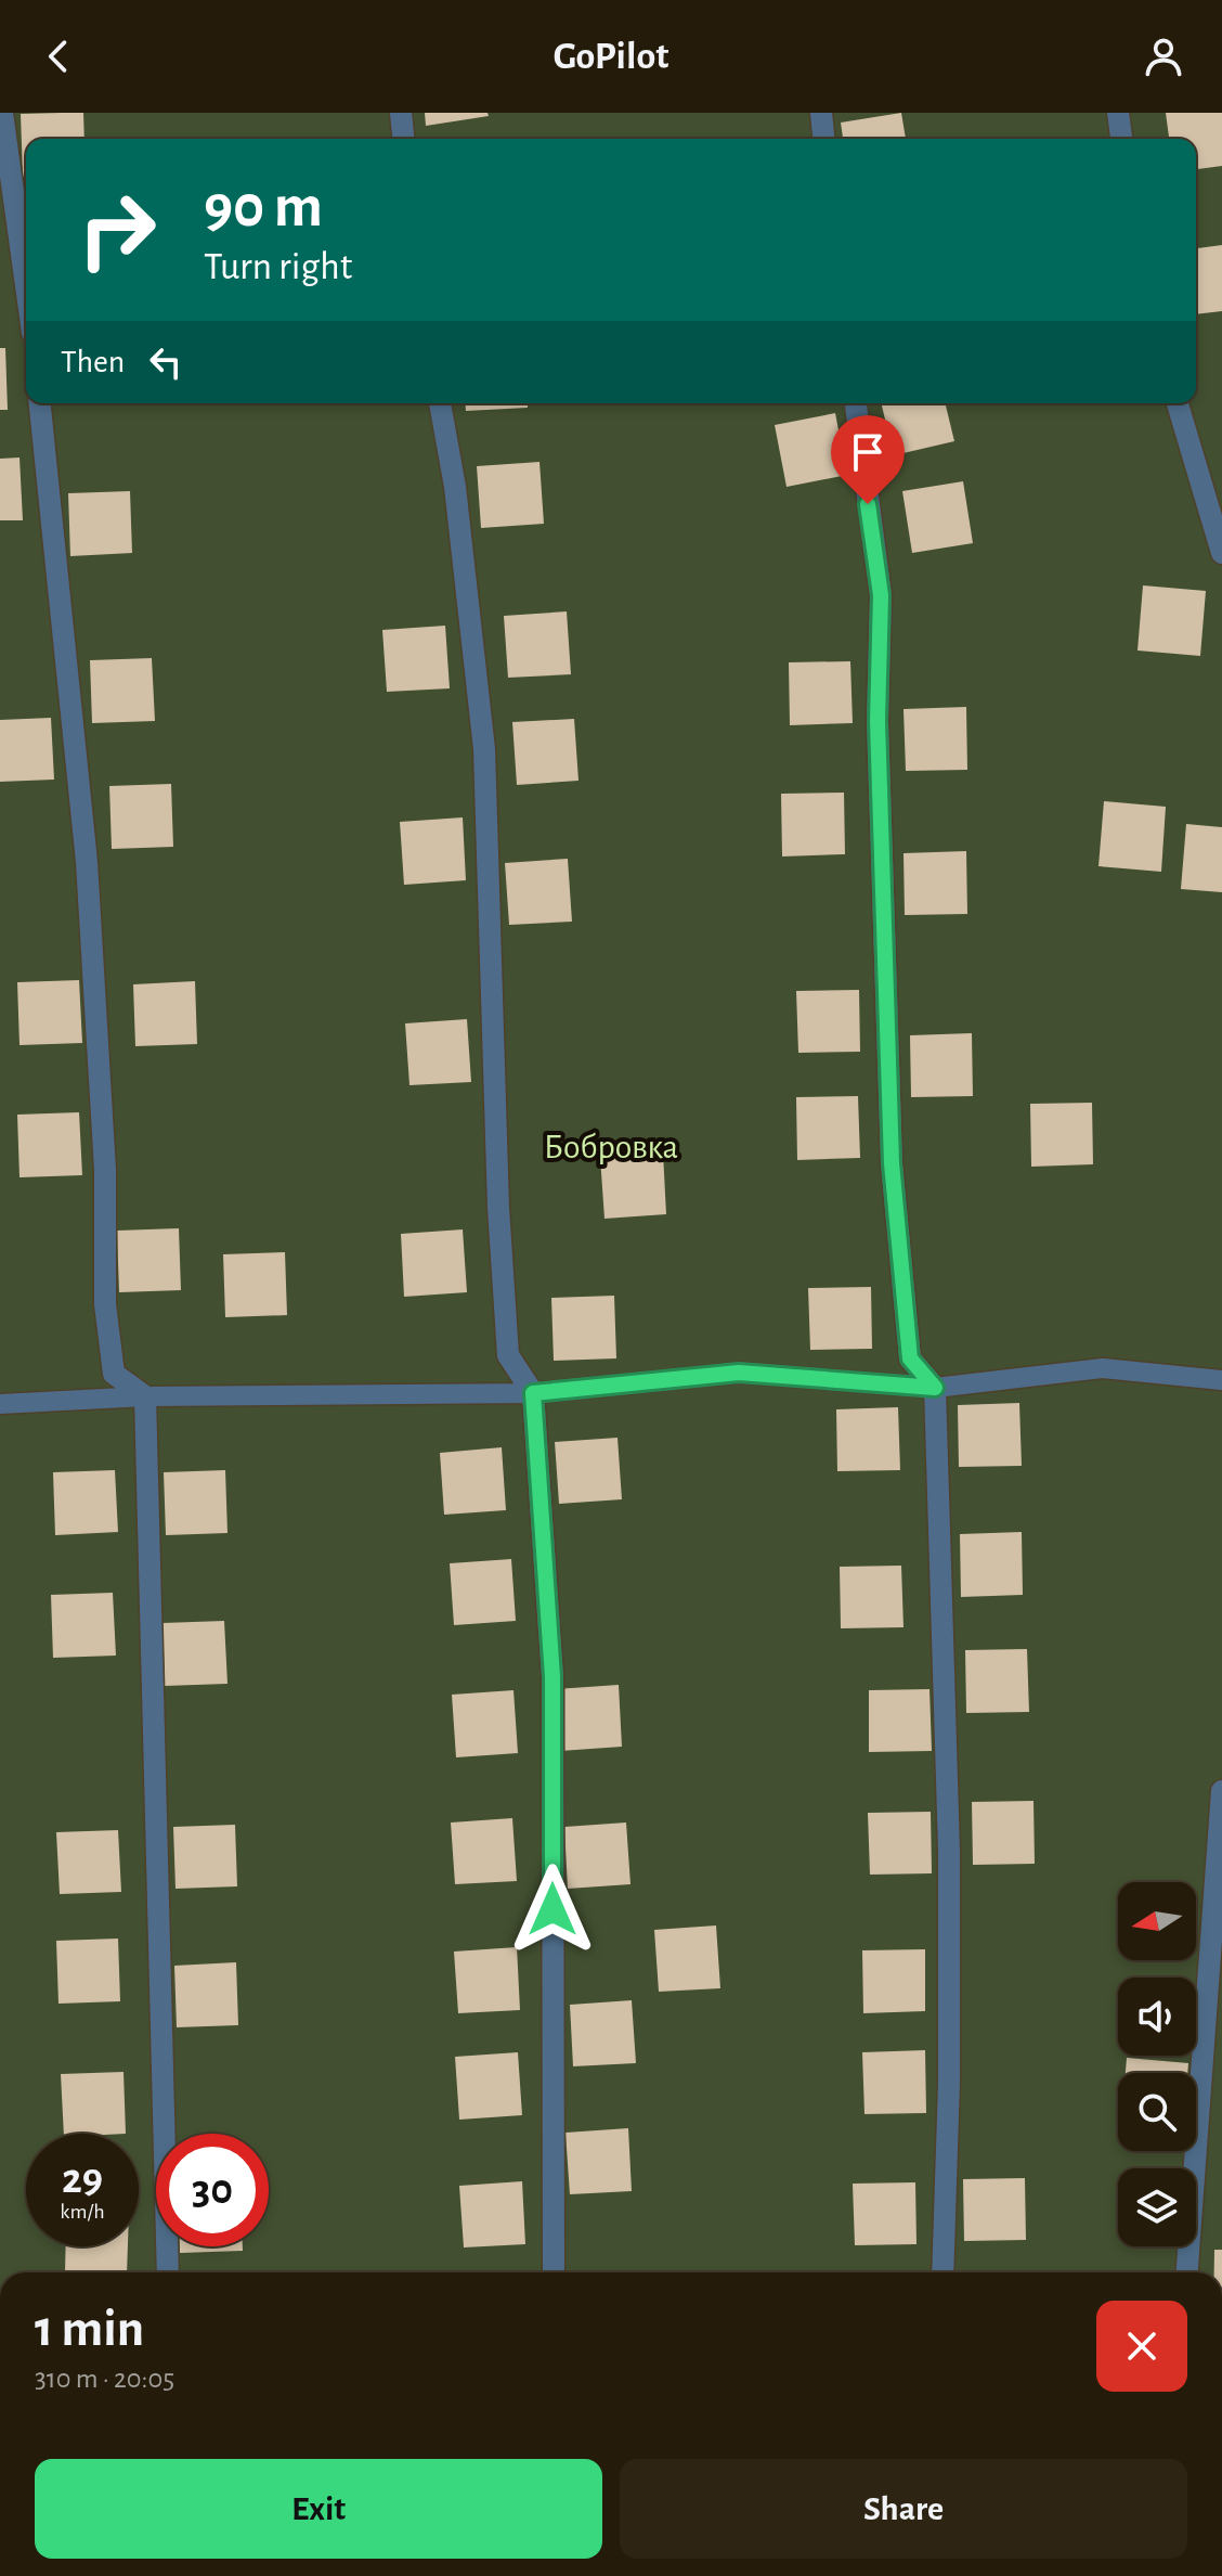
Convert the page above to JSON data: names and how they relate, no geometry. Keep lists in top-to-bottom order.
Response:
{
  "parks": ["Бобровка"],
  "north": "left",
  "page": {
    "header": "GoPilot",
    "turn": ["90 m", "Turn right"],
    "then": "Then",
    "speed": "29 km/h",
    "limit": "30",
    "heading": ["1 min", "310 m · 20:05"],
    "buttons": ["Exit", "Share"]
  }
}
